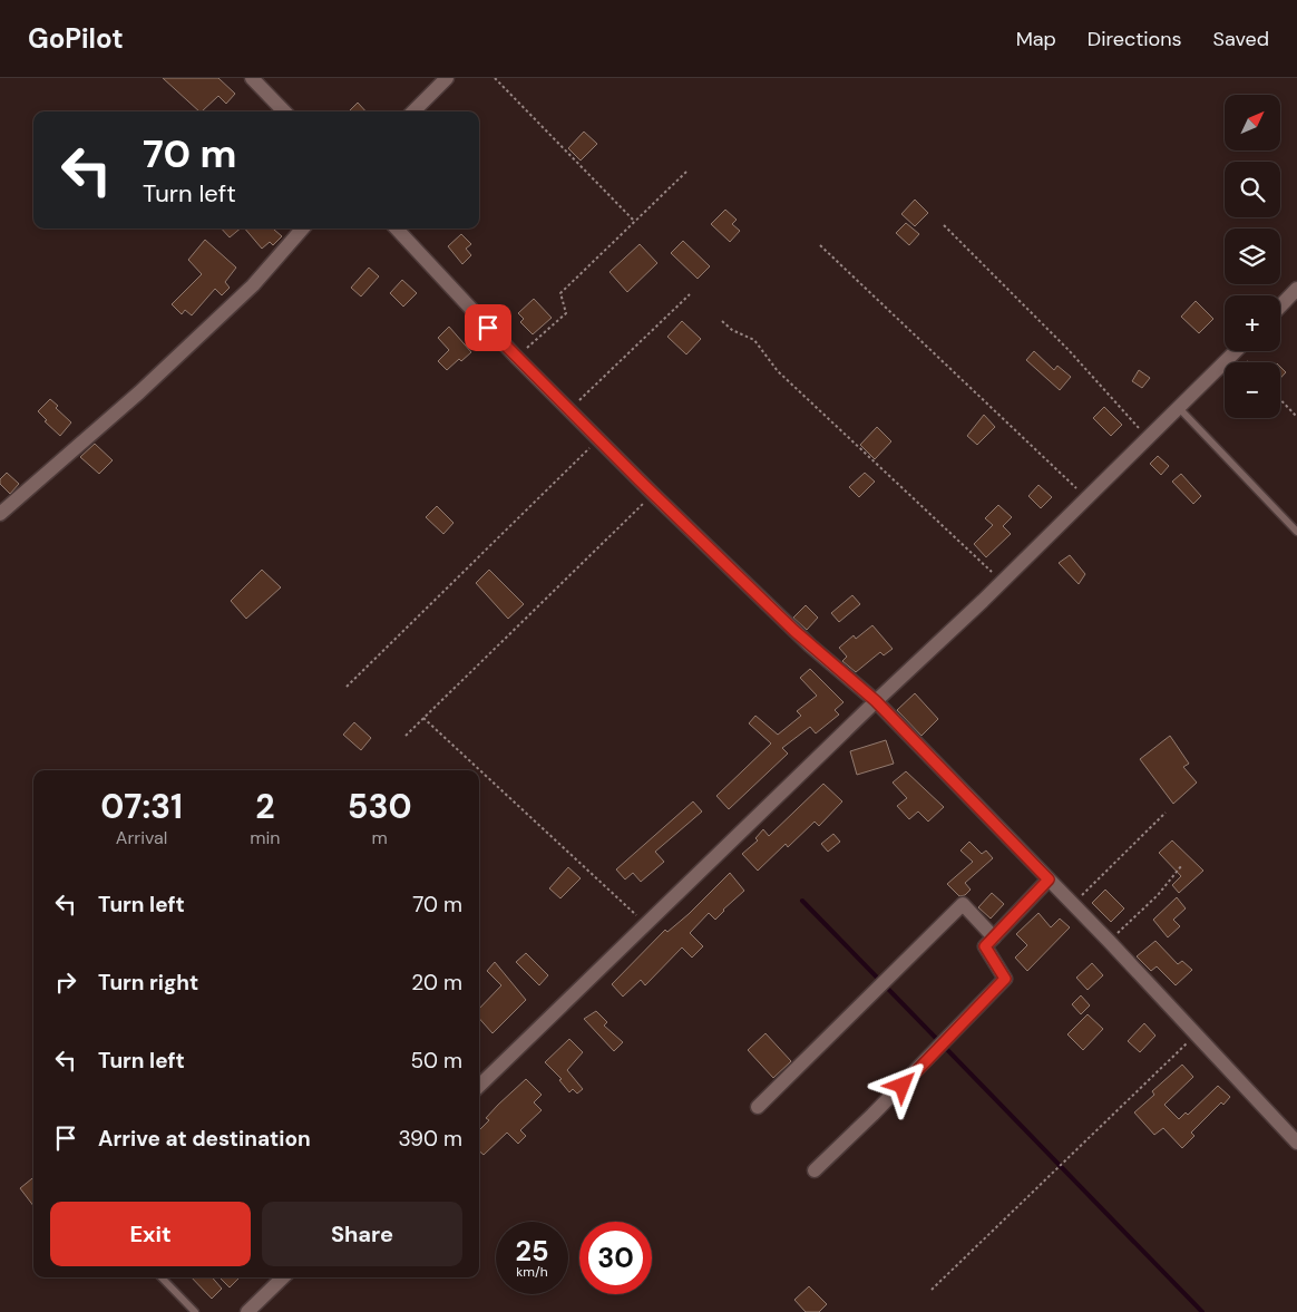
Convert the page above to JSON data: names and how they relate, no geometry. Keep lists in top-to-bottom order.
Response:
{
  "north": "top right",
  "page": {
    "header": "GoPilot",
    "nav": ["Map", "Directions", "Saved"],
    "map_buttons": ["+", "−"],
    "turn": ["70 m", "Turn left"],
    "eta": [
      "07:31",
      "Arrival",
      "2",
      "min",
      "530",
      "m"
    ],
    "list": [
      {
        "name": "Turn left",
        "value": "70 m"
      },
      {
        "name": "Turn right",
        "value": "20 m"
      },
      {
        "name": "Turn left",
        "value": "50 m"
      },
      {
        "name": "Arrive at destination",
        "value": "390 m"
      }
    ],
    "buttons": ["Exit", "Share"],
    "speed": "25 km/h",
    "limit": "30"
  }
}
